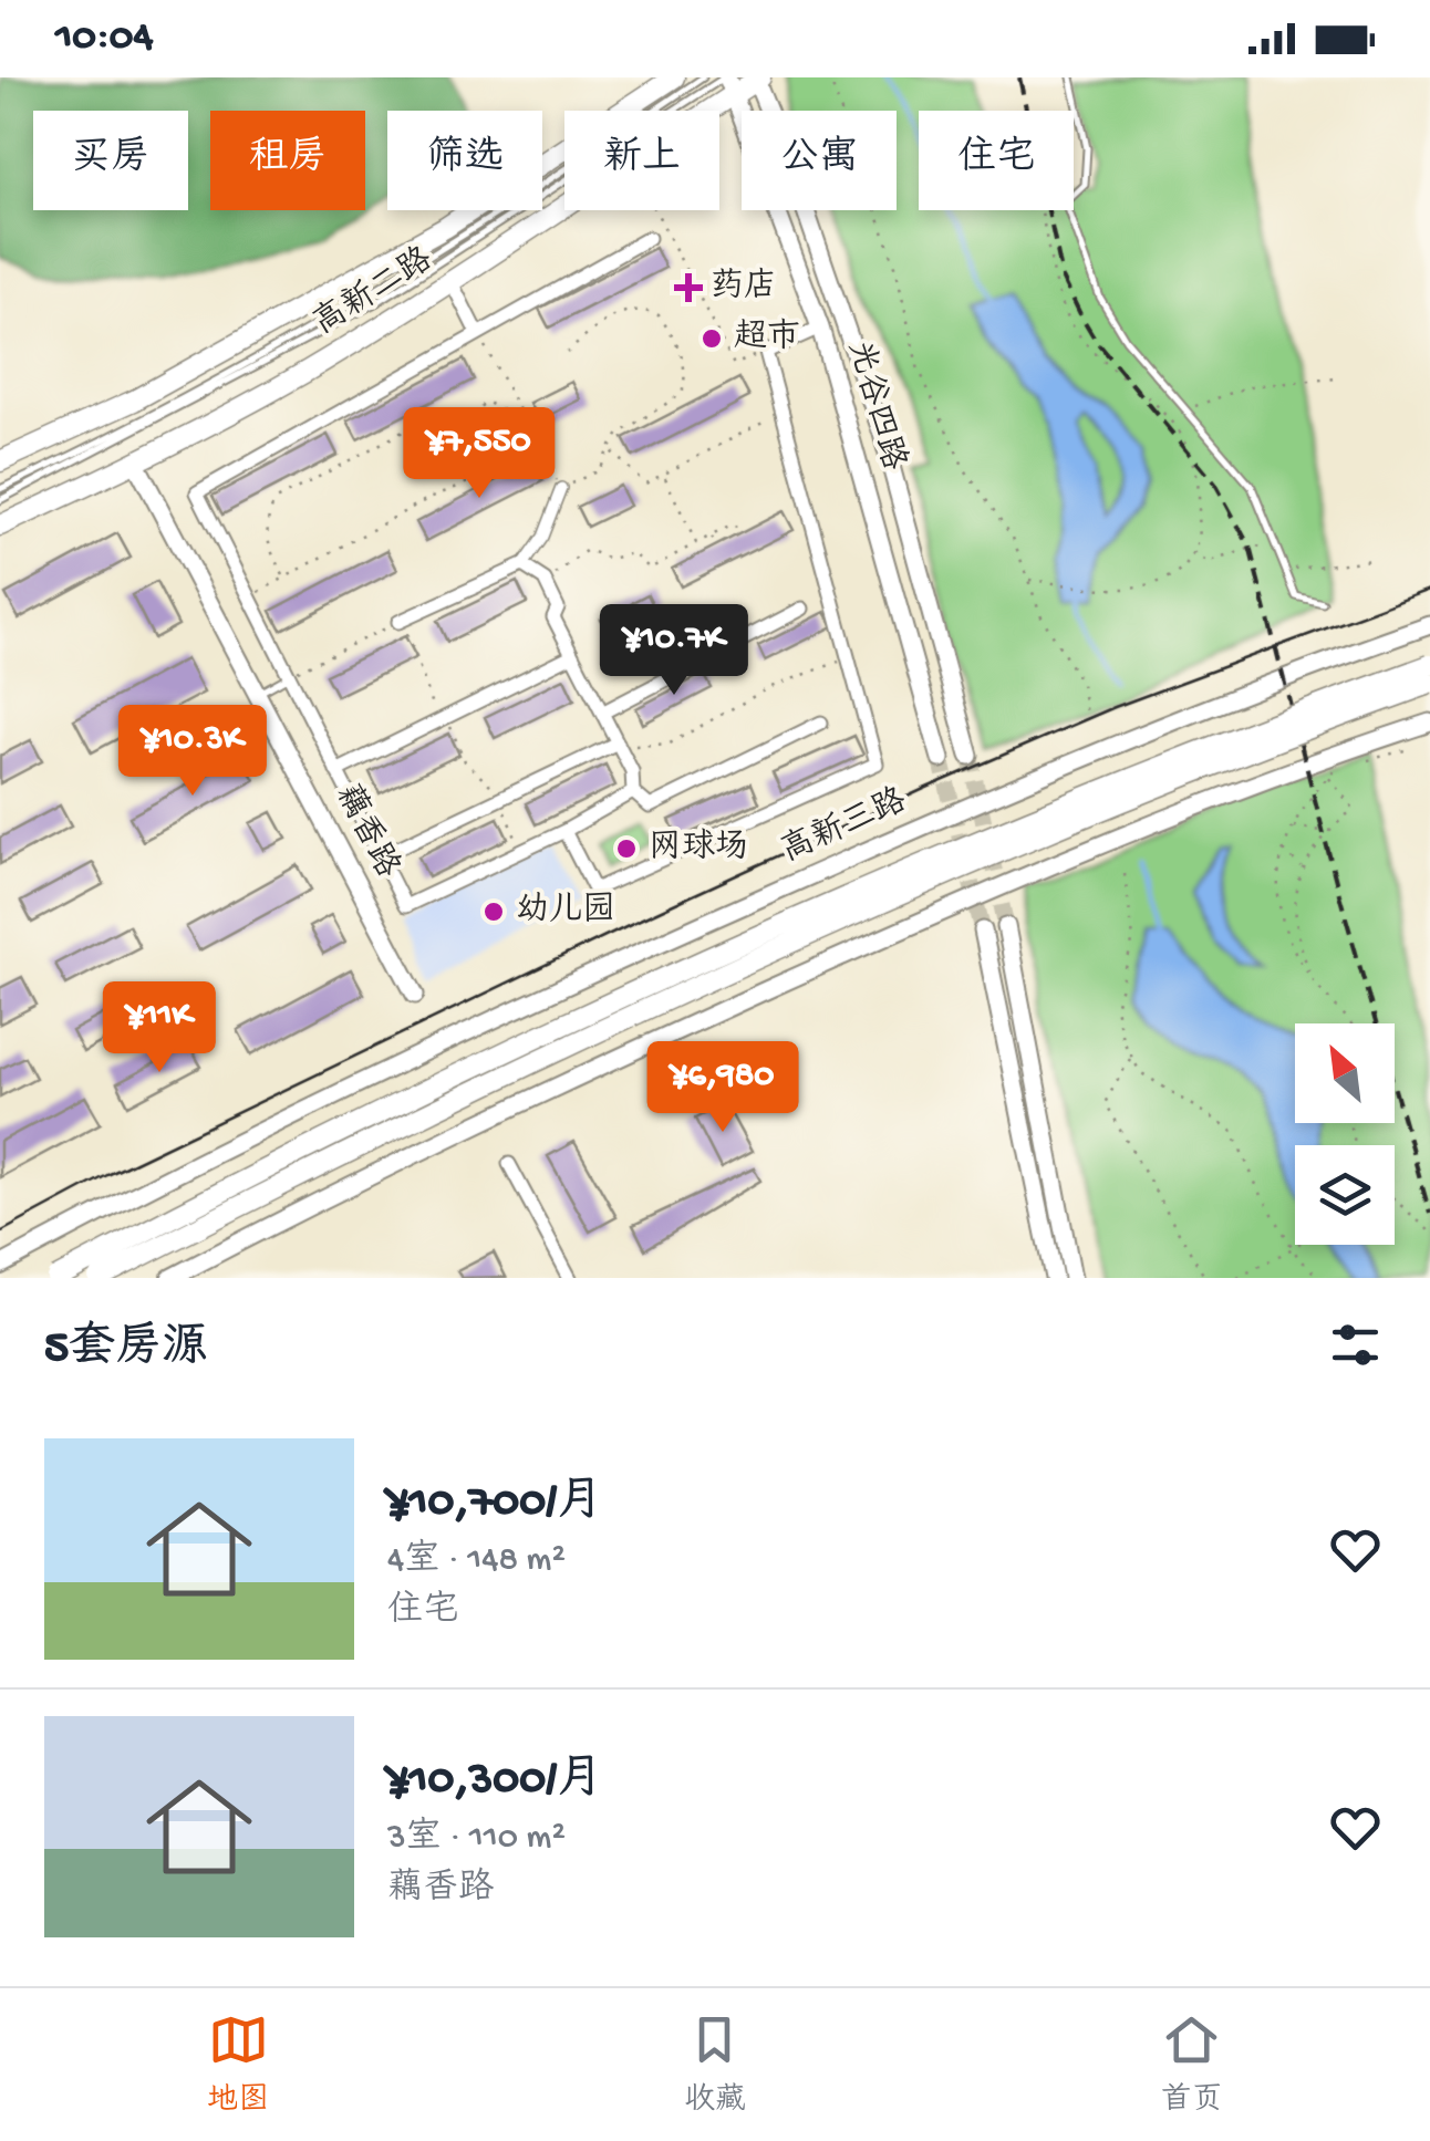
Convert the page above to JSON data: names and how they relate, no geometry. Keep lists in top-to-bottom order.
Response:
{
  "streets": {
    "main road": [
      "高新二路",
      "光谷四路",
      "高新三路",
      "藕香路"
    ]
  },
  "crossings": [
    ["高新二路", "光谷四路"],
    ["高新二路", "藕香路"]
  ],
  "places": {
    "health": ["药店"],
    "other": ["超市", "网球场", "幼儿园"]
  },
  "north": "top left",
  "page": {
    "status": "10:04",
    "chip": [
      "买房",
      "租房",
      "筛选",
      "新上",
      "公寓",
      "住宅"
    ],
    "price": [
      "¥7,550",
      "¥10.7K",
      "¥10.3K",
      "¥11K",
      "¥6,980"
    ],
    "heading": "5套房源",
    "list": [
      {
        "name": "¥10,700/月",
        "note": "4室 · 148 m² · 住宅"
      },
      {
        "name": "¥10,300/月",
        "note": "3室 · 110 m² · 藕香路"
      }
    ],
    "tabs": ["地图", "收藏", "首页"]
  }
}
